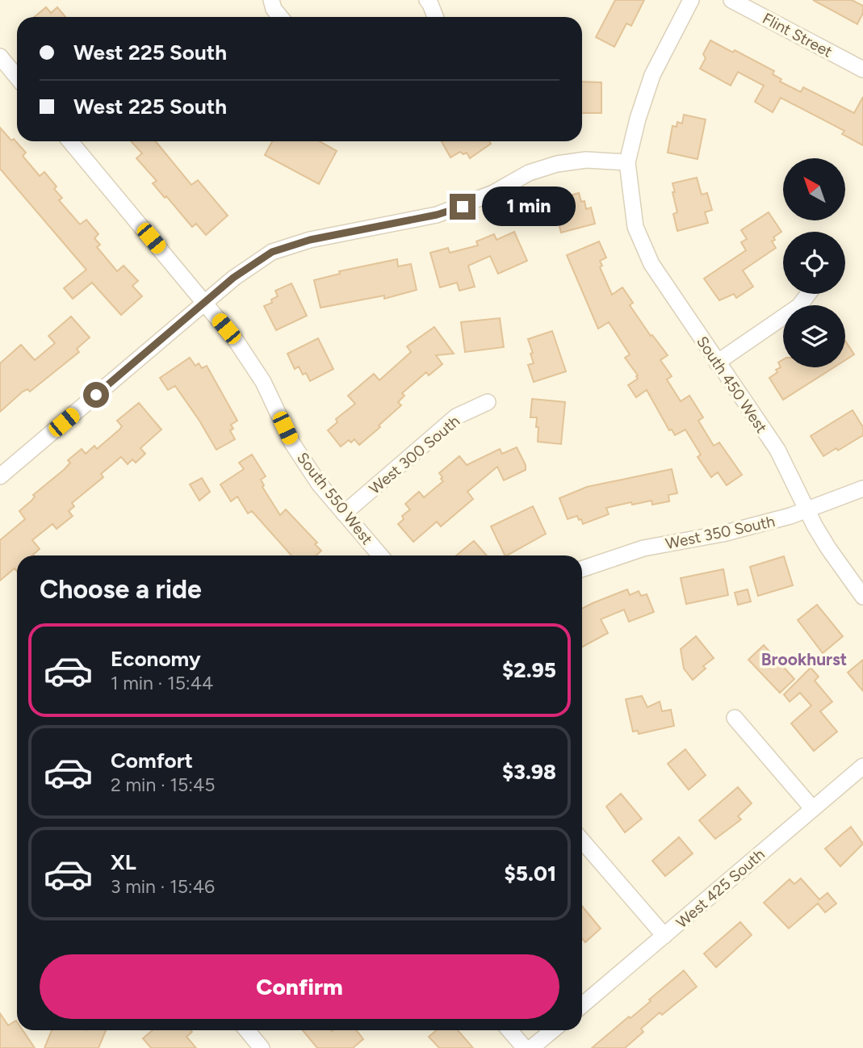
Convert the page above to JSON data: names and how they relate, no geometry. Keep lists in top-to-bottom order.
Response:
{
  "streets": {
    "street": [
      "Flint Street",
      "South 450 West",
      "West 300 South",
      "South 550 West",
      "West 350 South",
      "West 425 South"
    ]
  },
  "crossings": [
    ["South 450 West", "West 350 South"],
    ["West 300 South", "South 550 West"]
  ],
  "districts": ["Brookhurst"],
  "north": "top left",
  "page": {
    "banner": ["West 225 South", "West 225 South"],
    "bubble": "1 min",
    "heading": "Choose a ride",
    "list": [
      {
        "name": "Economy",
        "note": "1 min · 15:44",
        "value": "$2.95"
      },
      {
        "name": "Comfort",
        "note": "2 min · 15:45",
        "value": "$3.98"
      },
      {
        "name": "XL",
        "note": "3 min · 15:46",
        "value": "$5.01"
      }
    ],
    "buttons": "Confirm"
  }
}
